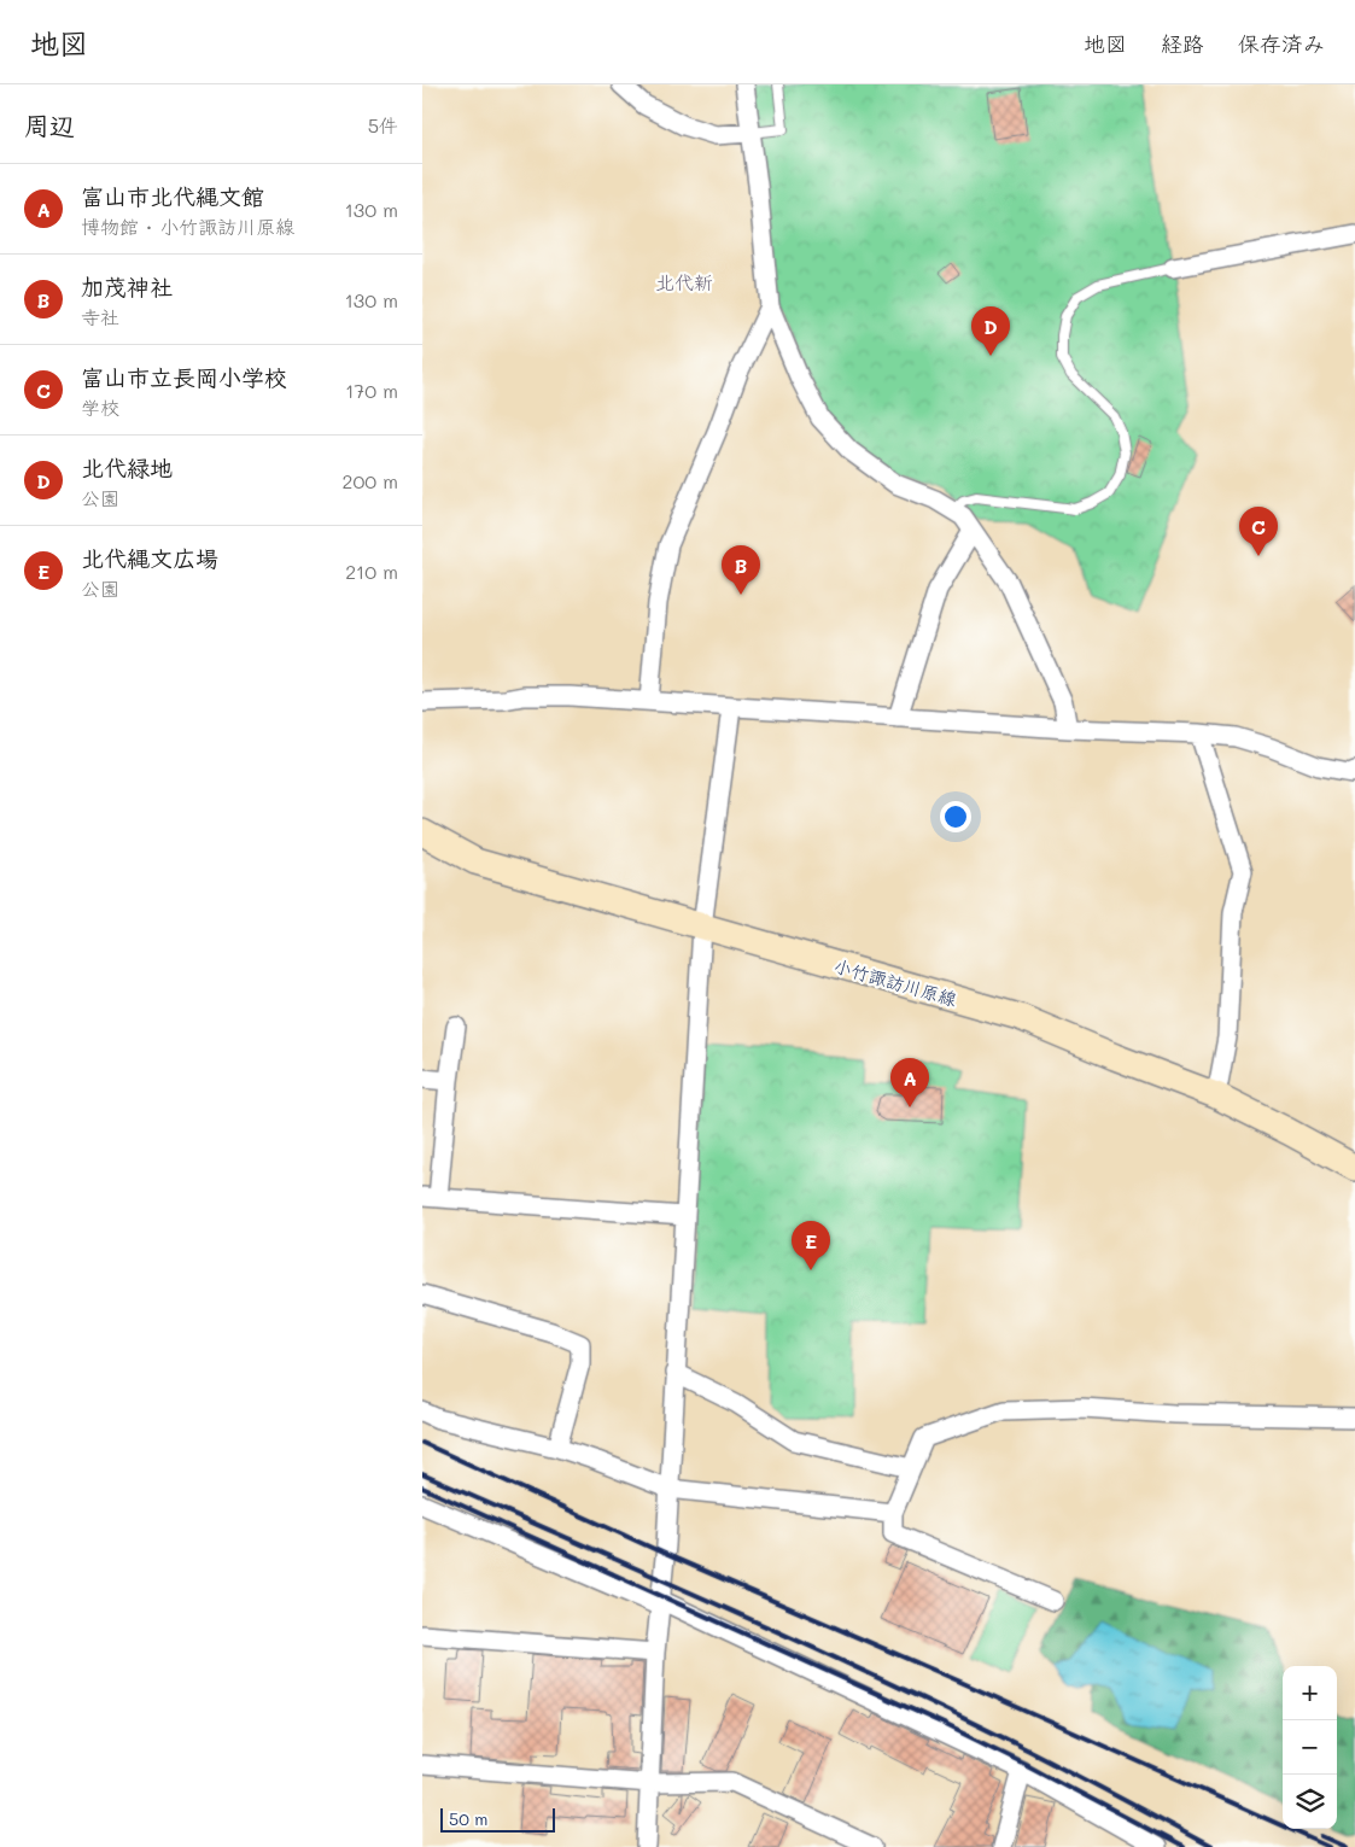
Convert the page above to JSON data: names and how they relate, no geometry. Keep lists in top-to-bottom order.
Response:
{
  "streets": {
    "main road": ["小竹諏訪川原線"]
  },
  "districts": ["北代新"],
  "scale_bar": "50 m",
  "page": {
    "header": "地図",
    "nav": ["地図", "経路", "保存済み"],
    "heading": ["周辺", "5件"],
    "list": [
      {
        "mark": "A",
        "name": "富山市北代縄文館",
        "note": "博物館 · 小竹諏訪川原線",
        "value": "130 m"
      },
      {
        "mark": "B",
        "name": "加茂神社",
        "note": "寺社",
        "value": "130 m"
      },
      {
        "mark": "C",
        "name": "富山市立長岡小学校",
        "note": "学校",
        "value": "170 m"
      },
      {
        "mark": "D",
        "name": "北代緑地",
        "note": "公園",
        "value": "200 m"
      },
      {
        "mark": "E",
        "name": "北代縄文広場",
        "note": "公園",
        "value": "210 m"
      }
    ],
    "pins": [
      "D",
      "C",
      "B",
      "A",
      "E"
    ],
    "map_buttons": ["+", "−"],
    "scale": "50 m"
  }
}
